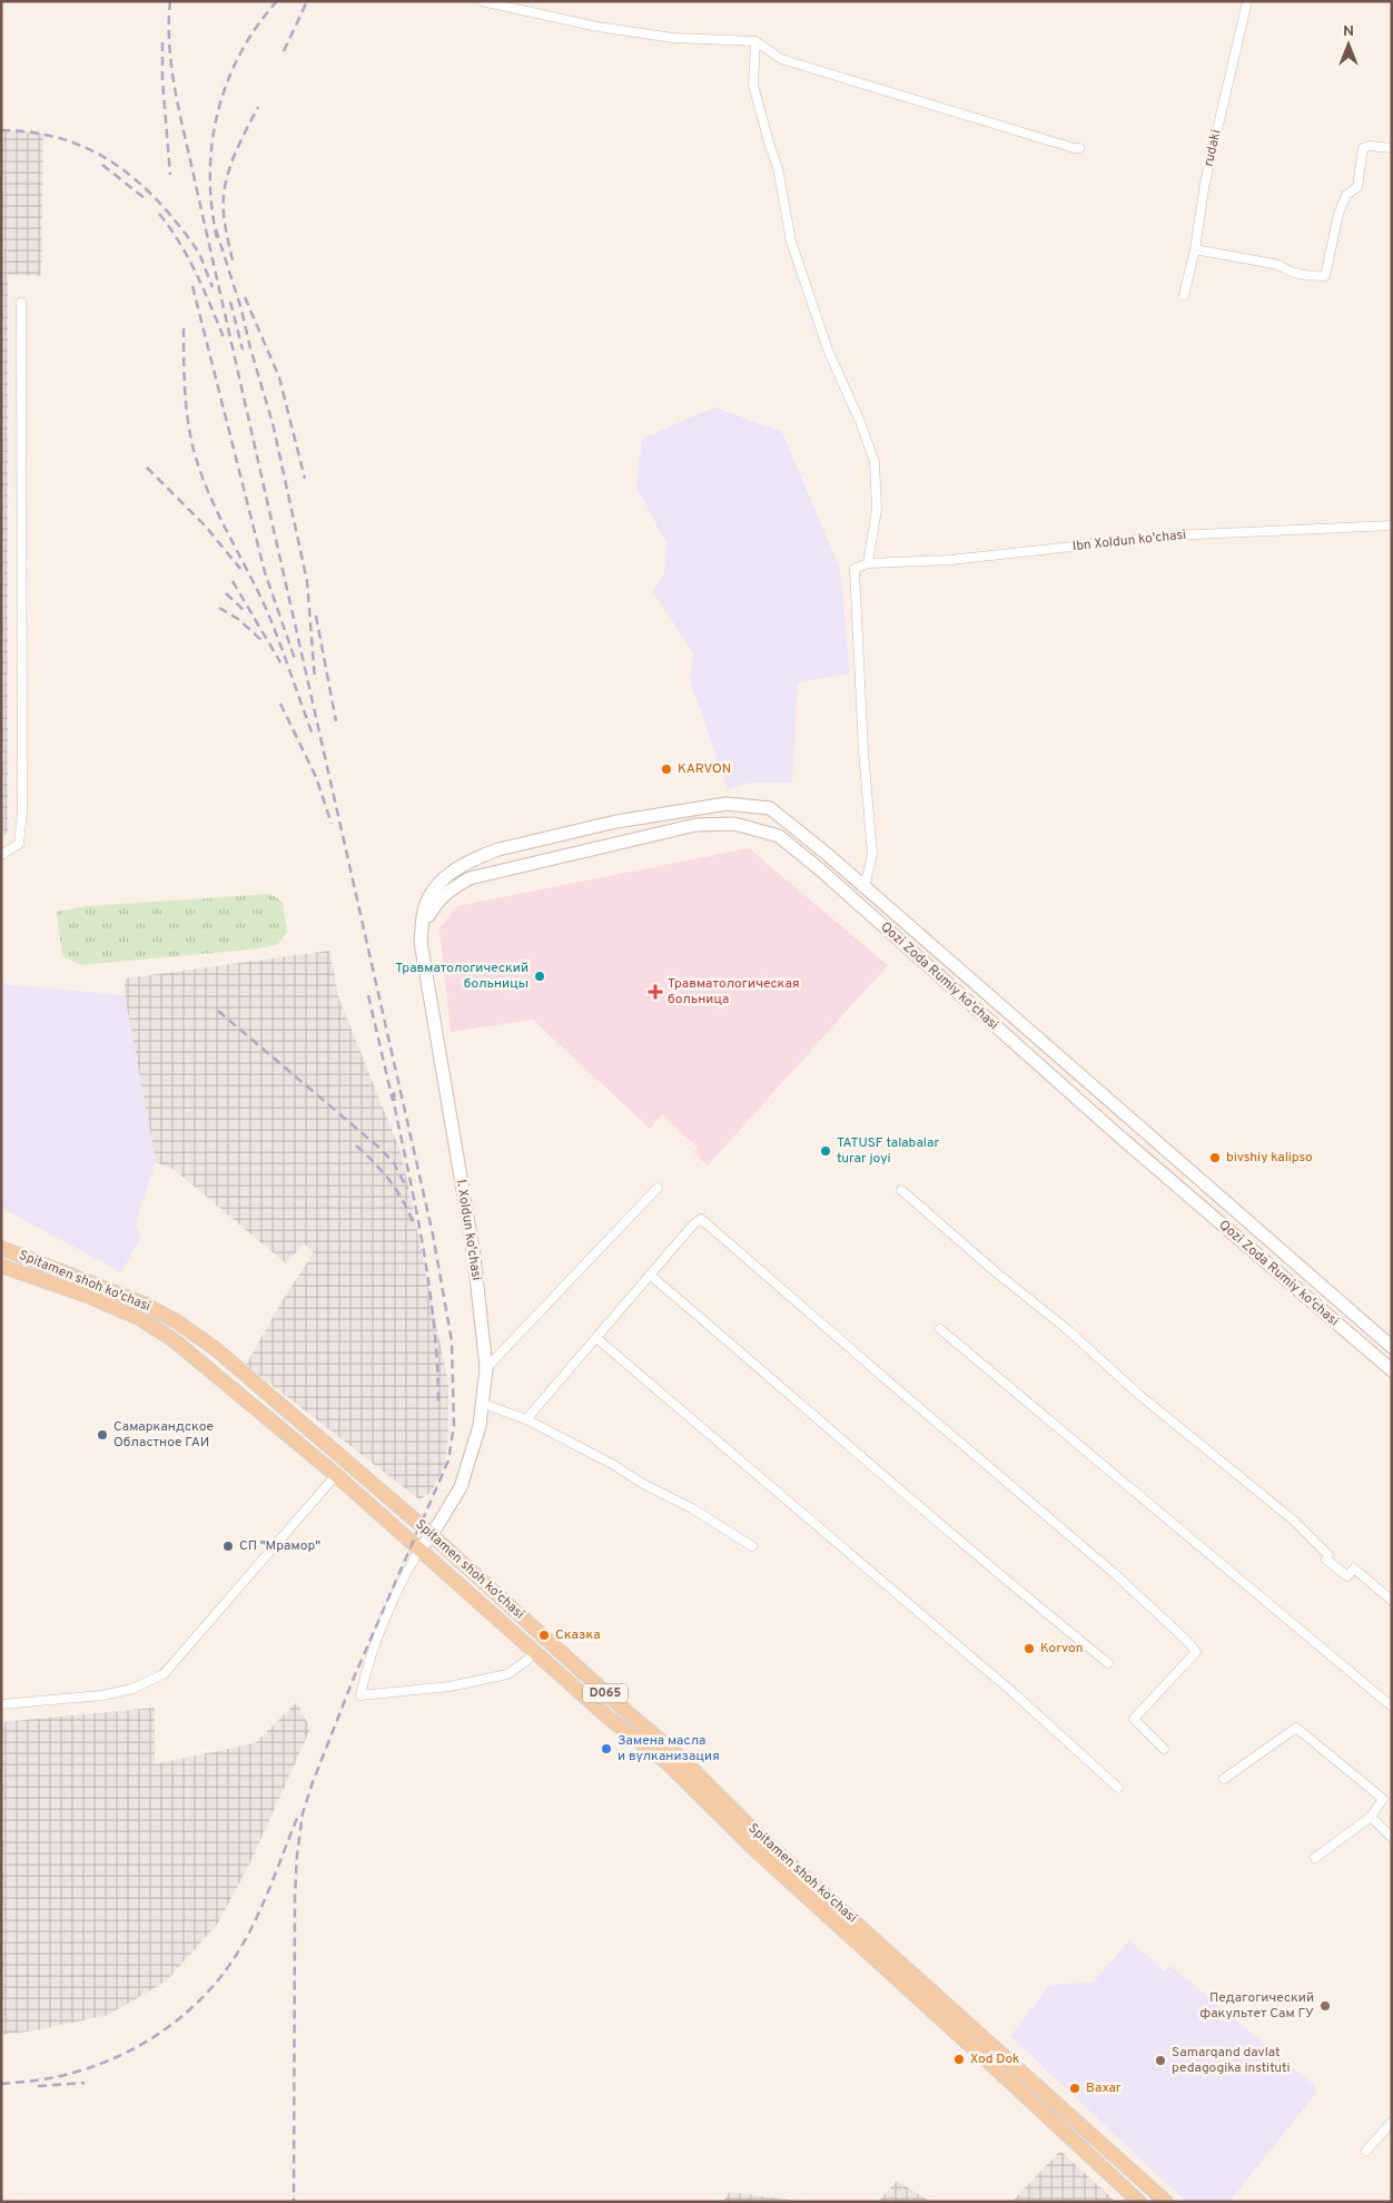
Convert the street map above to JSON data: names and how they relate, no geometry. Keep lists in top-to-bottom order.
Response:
{
  "streets": {
    "main road": ["Spitamen shoh ko'chasi", "D065"],
    "street": [
      "rudaki",
      "Ibn Xoldun ko'chasi",
      "Qozi Zoda Rumiy ko'chasi",
      "I. Xoldun ko'chasi"
    ]
  },
  "crossings": [
    ["Qozi Zoda Rumiy ko'chasi", "I. Xoldun ko'chasi"],
    ["I. Xoldun ko'chasi", "Spitamen shoh ko'chasi"]
  ],
  "places": {
    "other": [
      "KARVON",
      "Травматологический больницы",
      "TATUSF talabalar turar joyi",
      "bivshiy kalipso",
      "Самаркандское Областное ГАИ",
      "СП \"Мрамор\"",
      "Сказка",
      "Korvon",
      "Замена масла и вулканизация",
      "Педагогический факультет Сам ГУ",
      "Xod Dok",
      "Samarqand davlat pedagogika instituti",
      "Baxar"
    ],
    "health": ["Травматологическая больница"]
  },
  "north": "top"
}
